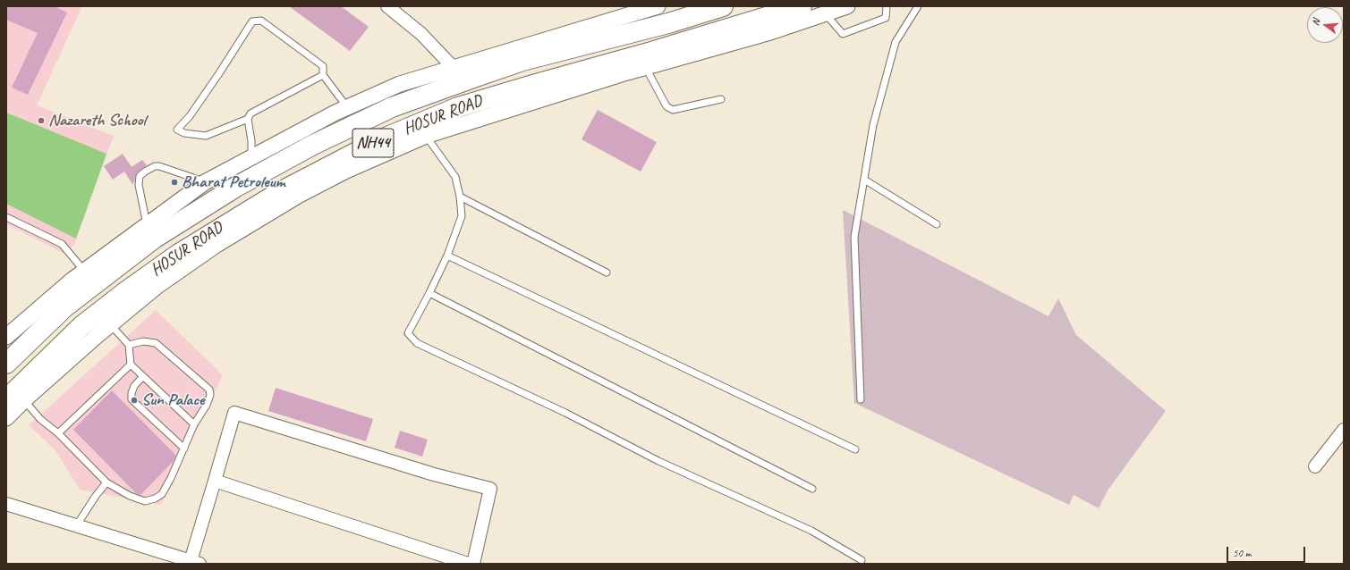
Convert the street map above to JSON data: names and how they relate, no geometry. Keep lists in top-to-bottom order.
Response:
{
  "streets": {
    "highway": ["HOSUR ROAD", "NH44"]
  },
  "places": ["Nazareth School", "Bharat Petroleum", "Sun Palace"],
  "scale_bar": "50 m",
  "north": "left"
}
